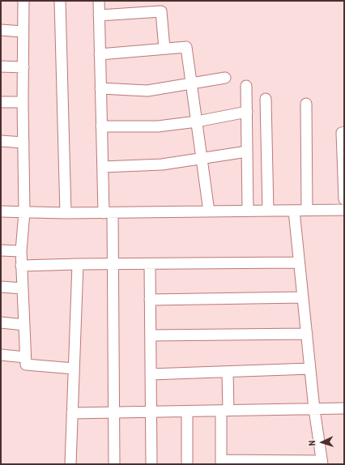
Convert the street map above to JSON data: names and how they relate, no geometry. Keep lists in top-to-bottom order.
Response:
{
  "north": "left"
}
